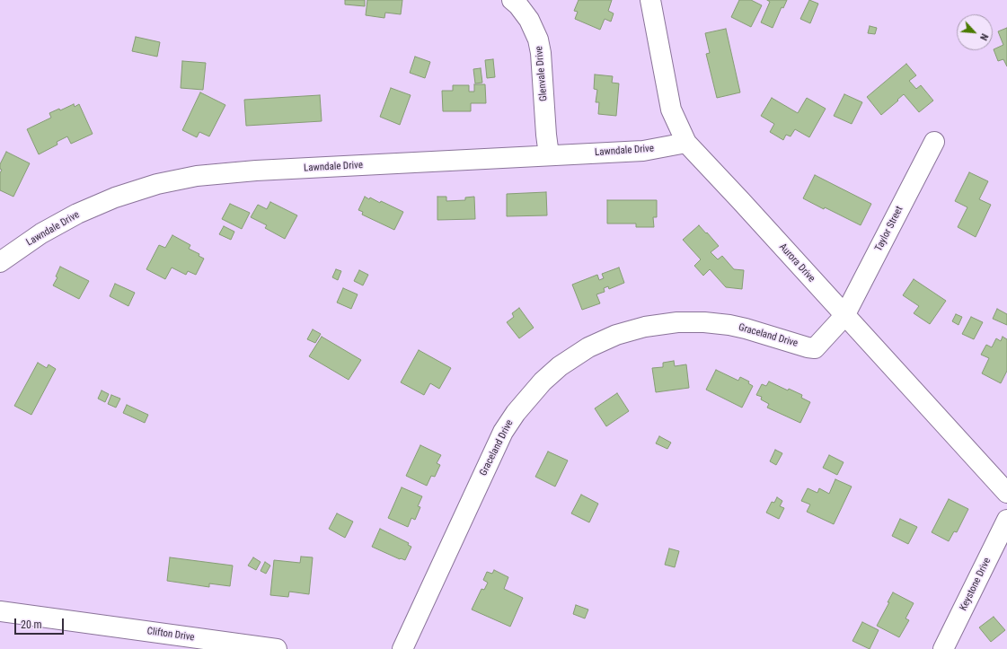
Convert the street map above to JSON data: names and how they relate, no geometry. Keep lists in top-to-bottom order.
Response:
{
  "streets": {
    "street": [
      "Glenvale Drive",
      "Lawndale Drive",
      "Taylor Street",
      "Aurora Drive",
      "Graceland Drive",
      "Keystone Drive",
      "Clifton Drive"
    ]
  },
  "crossings": [
    ["Glenvale Drive", "Lawndale Drive"],
    ["Lawndale Drive", "Aurora Drive"],
    ["Taylor Street", "Aurora Drive"],
    ["Taylor Street", "Graceland Drive"],
    ["Aurora Drive", "Graceland Drive"]
  ],
  "scale_bar": "20 m",
  "north": "bottom right"
}
